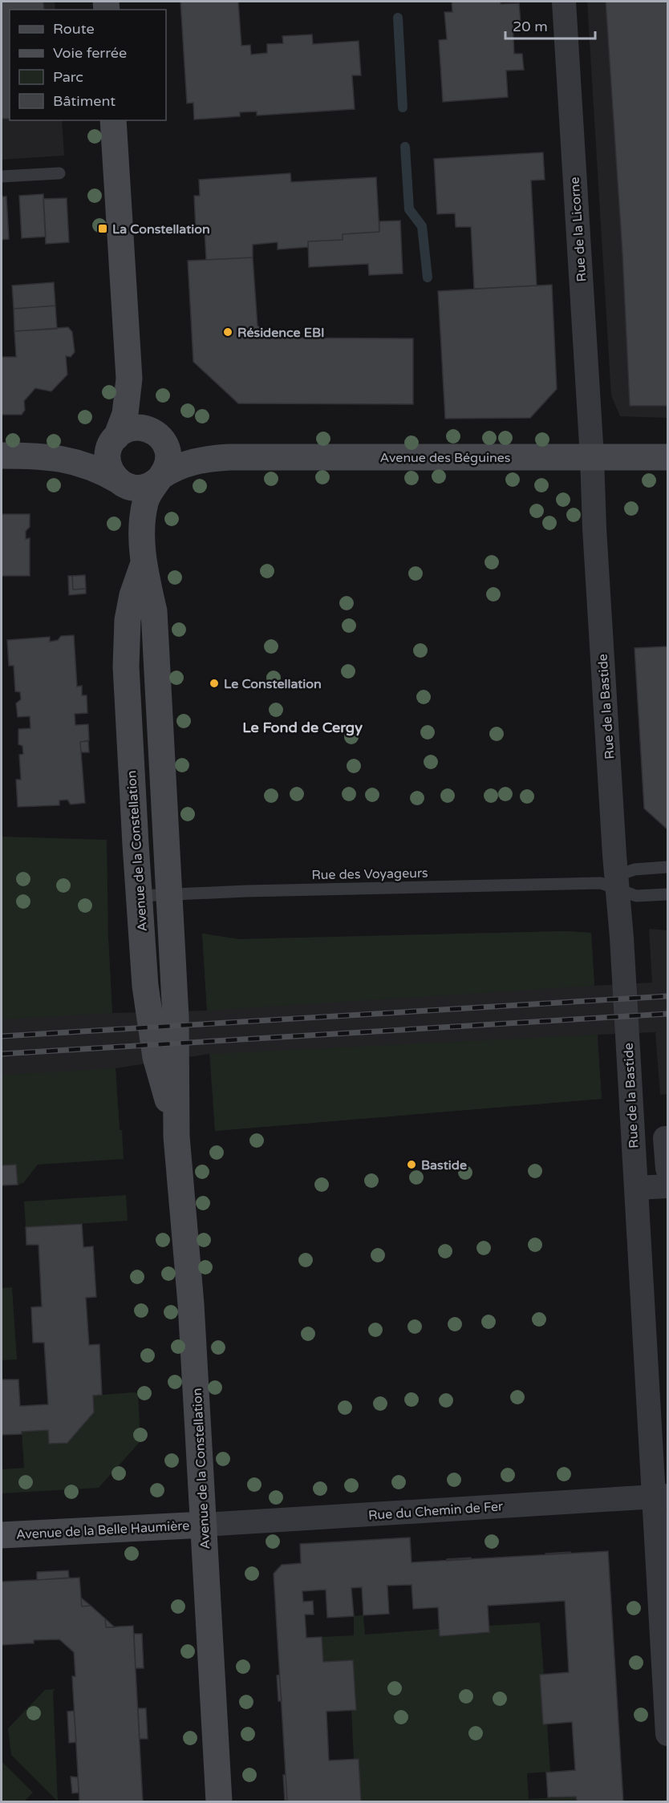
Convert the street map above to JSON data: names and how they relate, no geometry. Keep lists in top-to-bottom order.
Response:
{
  "streets": {
    "street": [
      "Rue de la Licorne",
      "Avenue des Béguines",
      "Rue de la Bastide",
      "Avenue de la Constellation",
      "Rue du Chemin de Fer",
      "Avenue de la Belle Haumière"
    ],
    "lane": ["Rue des Voyageurs"]
  },
  "crossings": [
    ["Rue de la Licorne", "Avenue des Béguines"],
    ["Rue de la Licorne", "Rue de la Bastide"],
    ["Avenue des Béguines", "Rue de la Bastide"],
    ["Avenue des Béguines", "Avenue de la Constellation"],
    ["Rue de la Bastide", "Rue des Voyageurs"],
    ["Rue de la Bastide", "Rue du Chemin de Fer"],
    ["Avenue de la Constellation", "Rue des Voyageurs"],
    ["Avenue de la Constellation", "Rue du Chemin de Fer"],
    ["Avenue de la Constellation", "Avenue de la Belle Haumière"],
    ["Rue du Chemin de Fer", "Avenue de la Belle Haumière"]
  ],
  "districts": ["Le Fond de Cergy"],
  "places": {
    "transit": ["La Constellation"],
    "other": ["Résidence EBI", "Le Constellation", "Bastide"]
  },
  "legend": [
    "Route",
    "Voie ferrée",
    "Parc",
    "Bâtiment"
  ],
  "scale_bar": "20 m"
}
